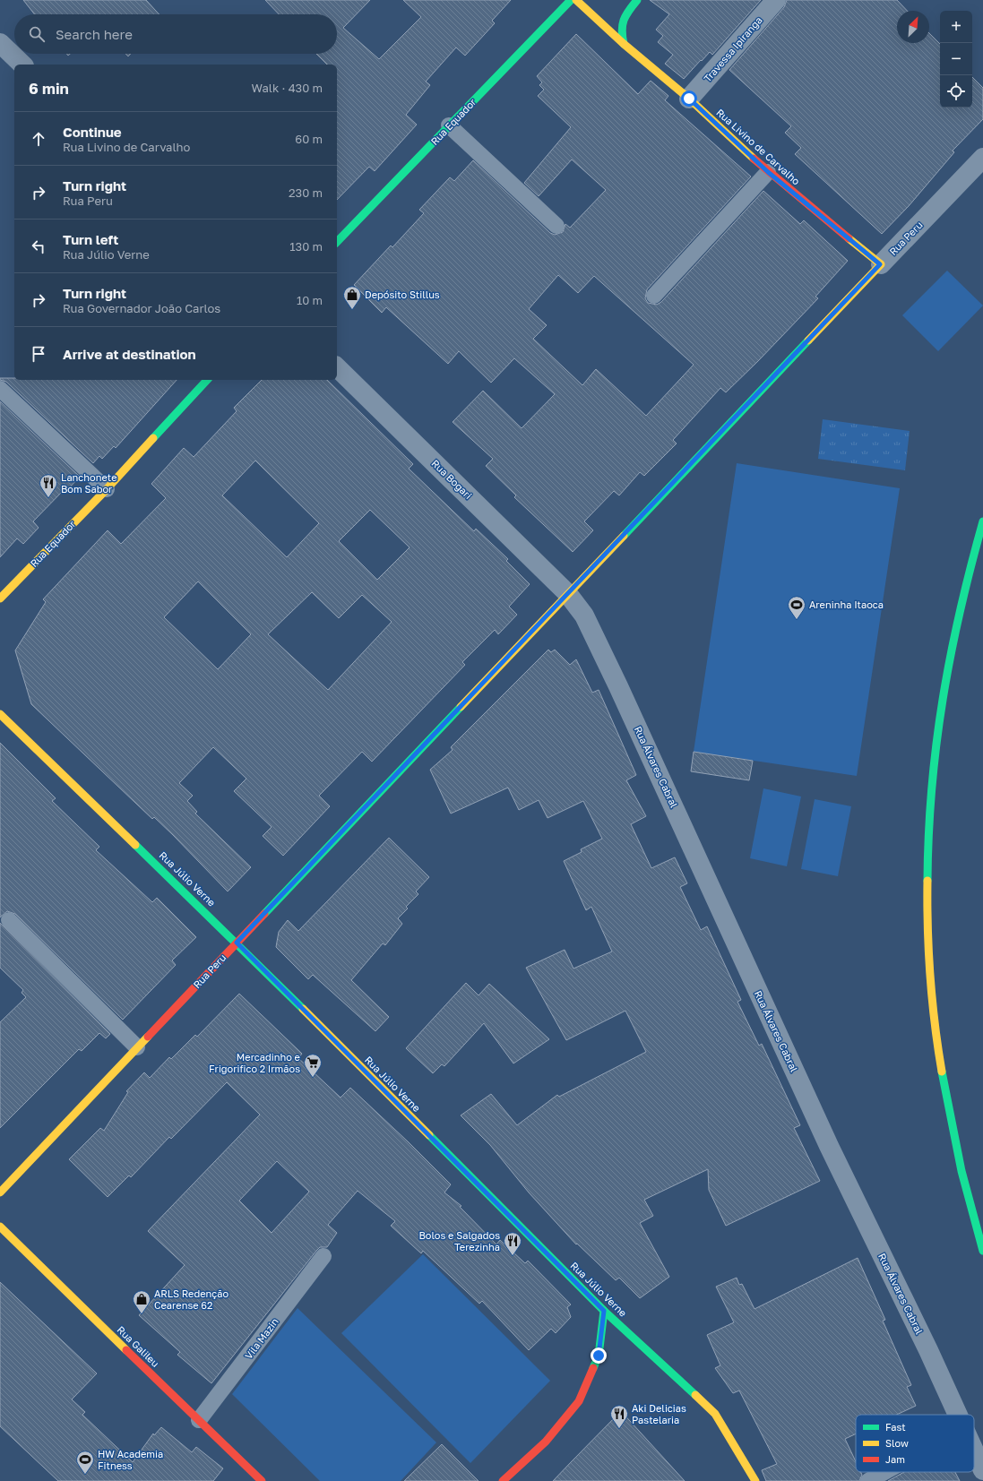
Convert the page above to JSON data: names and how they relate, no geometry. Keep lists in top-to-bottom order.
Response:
{
  "streets": {
    "street": [
      "Travessa Ipiranga",
      "Rua Equador",
      "Rua Livino de Carvalho",
      "Rua Peru",
      "Rua Bogari",
      "Rua Álvares Cabral",
      "Rua Júlio Verne",
      "Rua Galileu"
    ],
    "lane": ["Vila Mazin"]
  },
  "crossings": [
    ["Travessa Ipiranga", "Rua Livino de Carvalho"],
    ["Rua Livino de Carvalho", "Rua Peru"],
    ["Rua Peru", "Rua Bogari"],
    ["Rua Peru", "Rua Álvares Cabral"],
    ["Rua Peru", "Rua Júlio Verne"],
    ["Rua Bogari", "Rua Álvares Cabral"],
    ["Vila Mazin", "Rua Galileu"]
  ],
  "places": {
    "shop": ["Depósito Stillus", "ARLS Redenção Cearense 62"],
    "restaurant": ["Lanchonete Bom Sabor", "Bolos e Salgados Terezinha", "Aki Delicias Pastelaria"],
    "sports": ["Areninha Itaoca", "HW Academia Fitness"],
    "supermarket": ["Mercadinho e Frigorifico 2 Irmãos"]
  },
  "legend": ["Fast", "Slow", "Jam"],
  "north": "top right",
  "page": {
    "map_buttons": ["+", "−"],
    "search": "Search here",
    "heading": ["6 min", "Walk · 430 m"],
    "list": [
      ["Continue", "Rua Livino de Carvalho", "60 m"],
      ["Turn right", "Rua Peru", "230 m"],
      ["Turn left", "Rua Júlio Verne", "130 m"],
      ["Turn right", "Rua Governador João Carlos", "10 m"],
      "Arrive at destination"
    ]
  }
}
